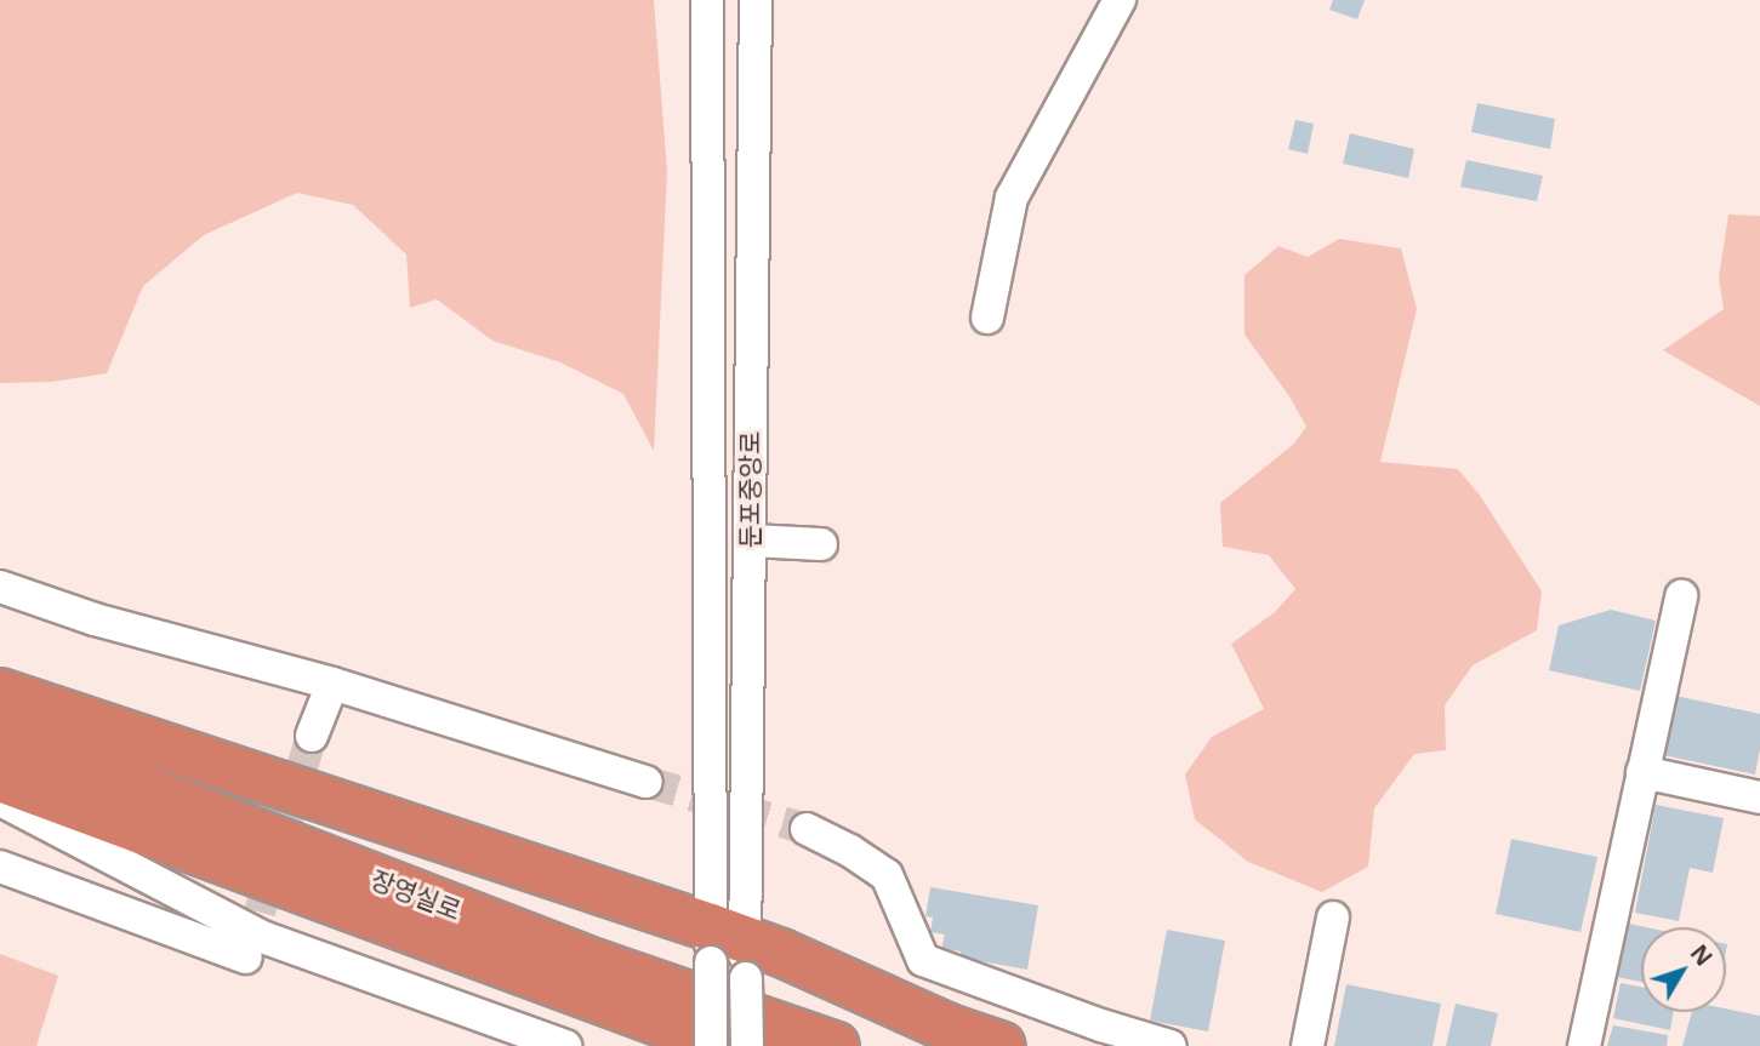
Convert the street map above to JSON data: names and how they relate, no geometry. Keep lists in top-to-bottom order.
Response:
{
  "streets": {
    "highway": ["장영실로"],
    "street": ["둔포중앙로"]
  },
  "north": "top right"
}
